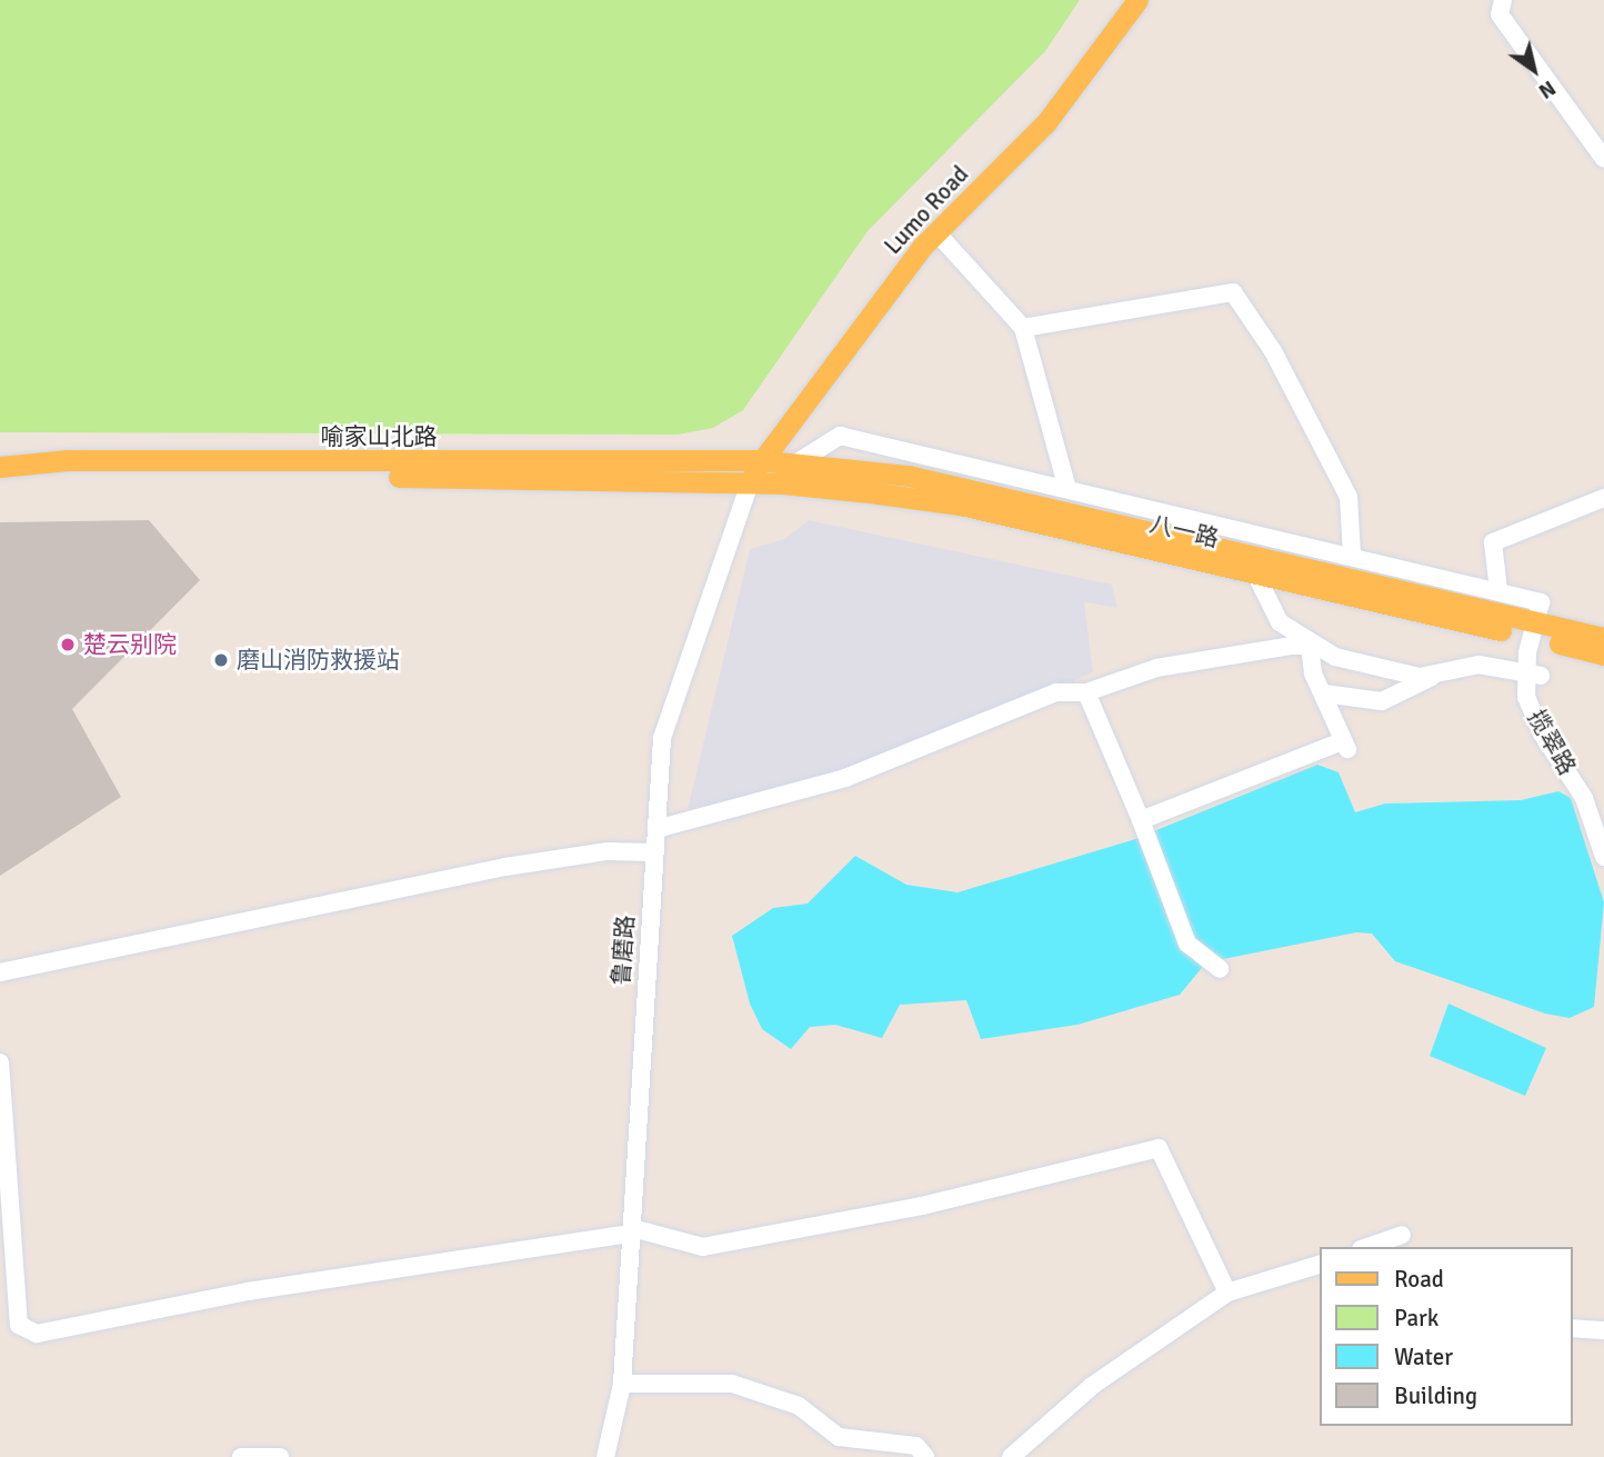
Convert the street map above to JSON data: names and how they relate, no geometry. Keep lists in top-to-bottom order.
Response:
{
  "streets": {
    "main road": [
      "Lumo Road",
      "喻家山北路",
      "八一路",
      "鲁磨路"
    ],
    "street": ["揽翠路"]
  },
  "crossings": [
    ["Lumo Road", "喻家山北路"],
    ["Lumo Road", "八一路"],
    ["Lumo Road", "鲁磨路"],
    ["喻家山北路", "八一路"],
    ["喻家山北路", "鲁磨路"],
    ["八一路", "鲁磨路"]
  ],
  "places": ["楚云别院", "磨山消防救援站"],
  "legend": [
    "Road",
    "Park",
    "Water",
    "Building"
  ],
  "north": "bottom right"
}
